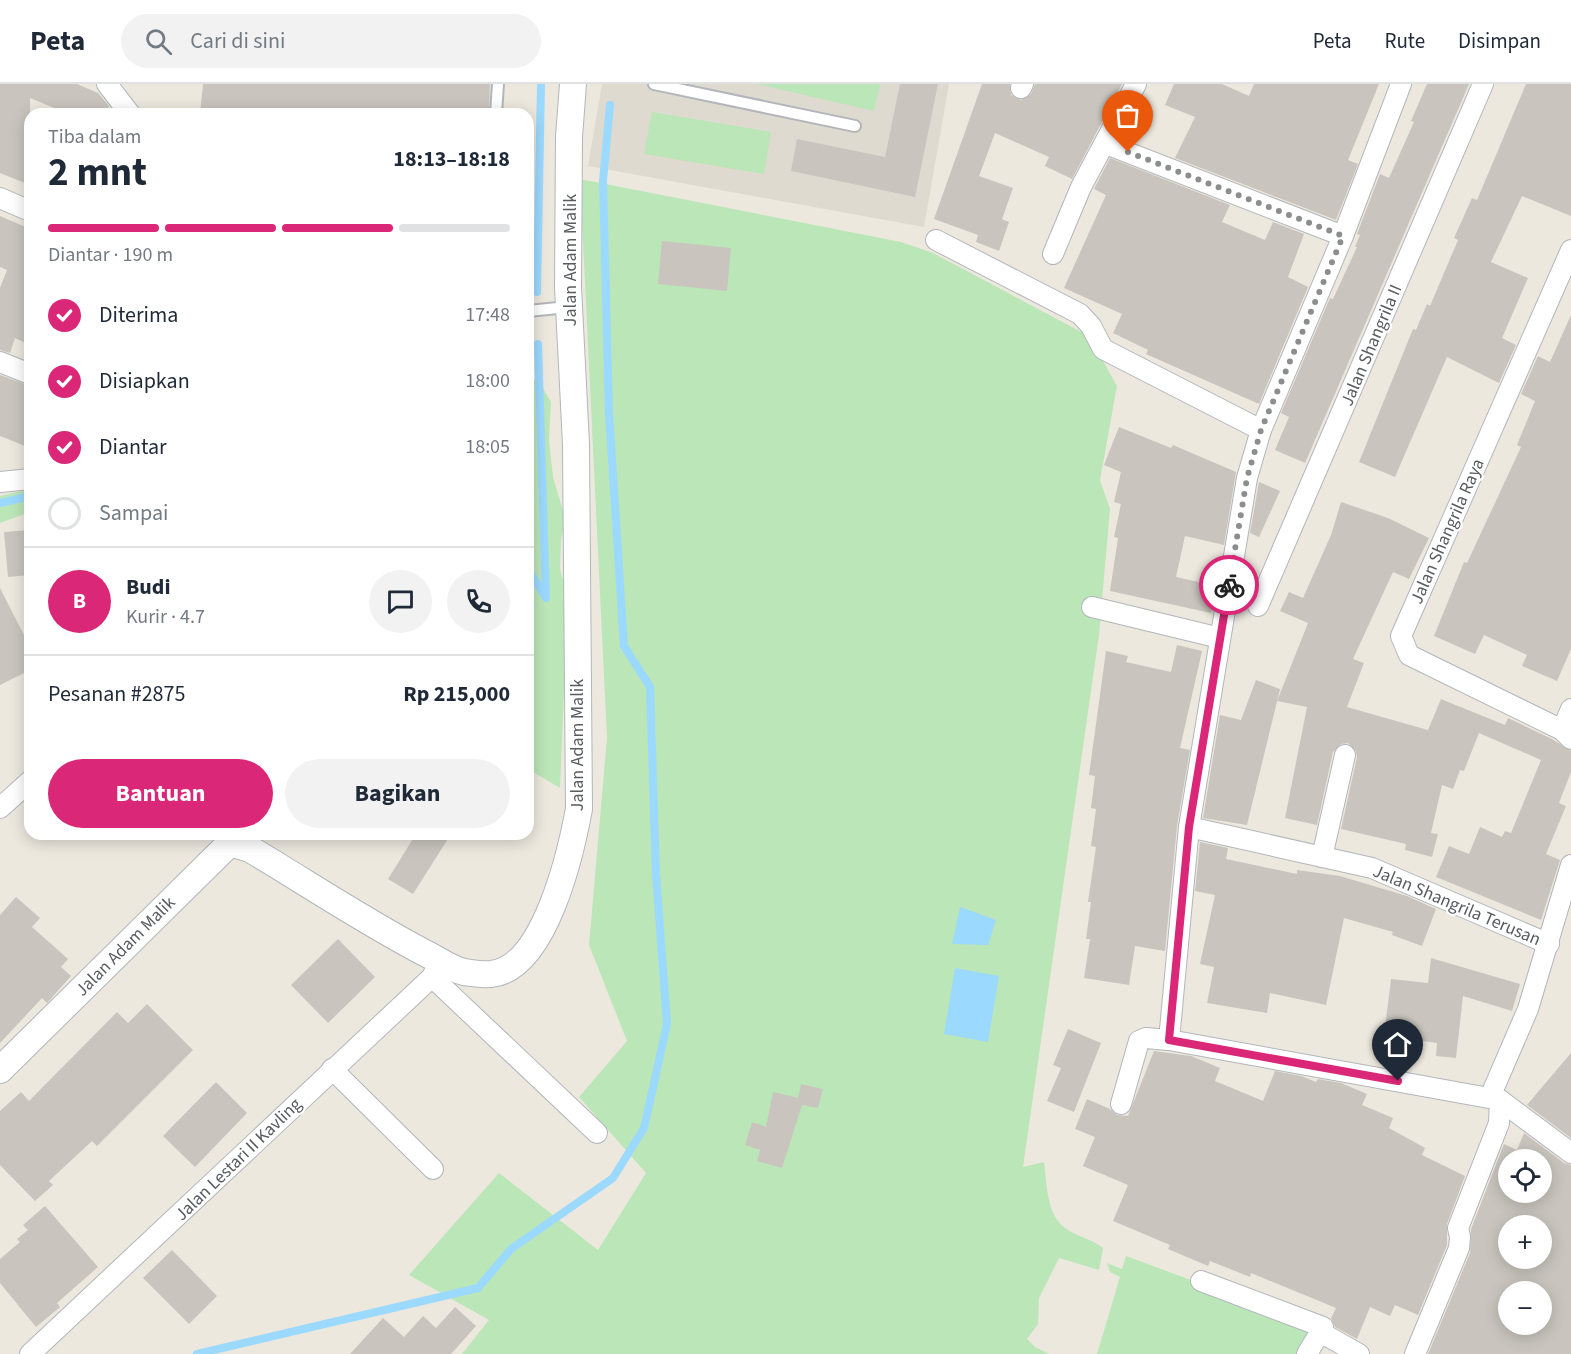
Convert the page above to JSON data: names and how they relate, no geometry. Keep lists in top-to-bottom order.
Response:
{
  "streets": {
    "street": [
      "Jalan Adam Malik",
      "Jalan Shangrila II",
      "Jalan Shangrila Raya",
      "Jalan Shangrila Terusan",
      "Jalan Lestari II Kavling"
    ]
  },
  "crossings": [
    ["Jalan Adam Malik", "Jalan Lestari II Kavling"]
  ],
  "page": {
    "header": "Peta",
    "search": "Cari di sini",
    "nav": ["Peta", "Rute", "Disimpan"],
    "heading": ["2 mnt", "Tiba dalam", "18:13–18:18"],
    "panel": [
      "Budi",
      "Kurir · 4.7",
      "Pesanan #2875",
      "Rp 215,000"
    ],
    "bar": "Diantar · 190 m",
    "list": [
      ["Diterima", "17:48"],
      ["Disiapkan", "18:00"],
      ["Diantar", "18:05"],
      "Sampai"
    ],
    "round": "B",
    "buttons": ["Bantuan", "Bagikan"],
    "map_buttons": ["+", "−"]
  }
}
